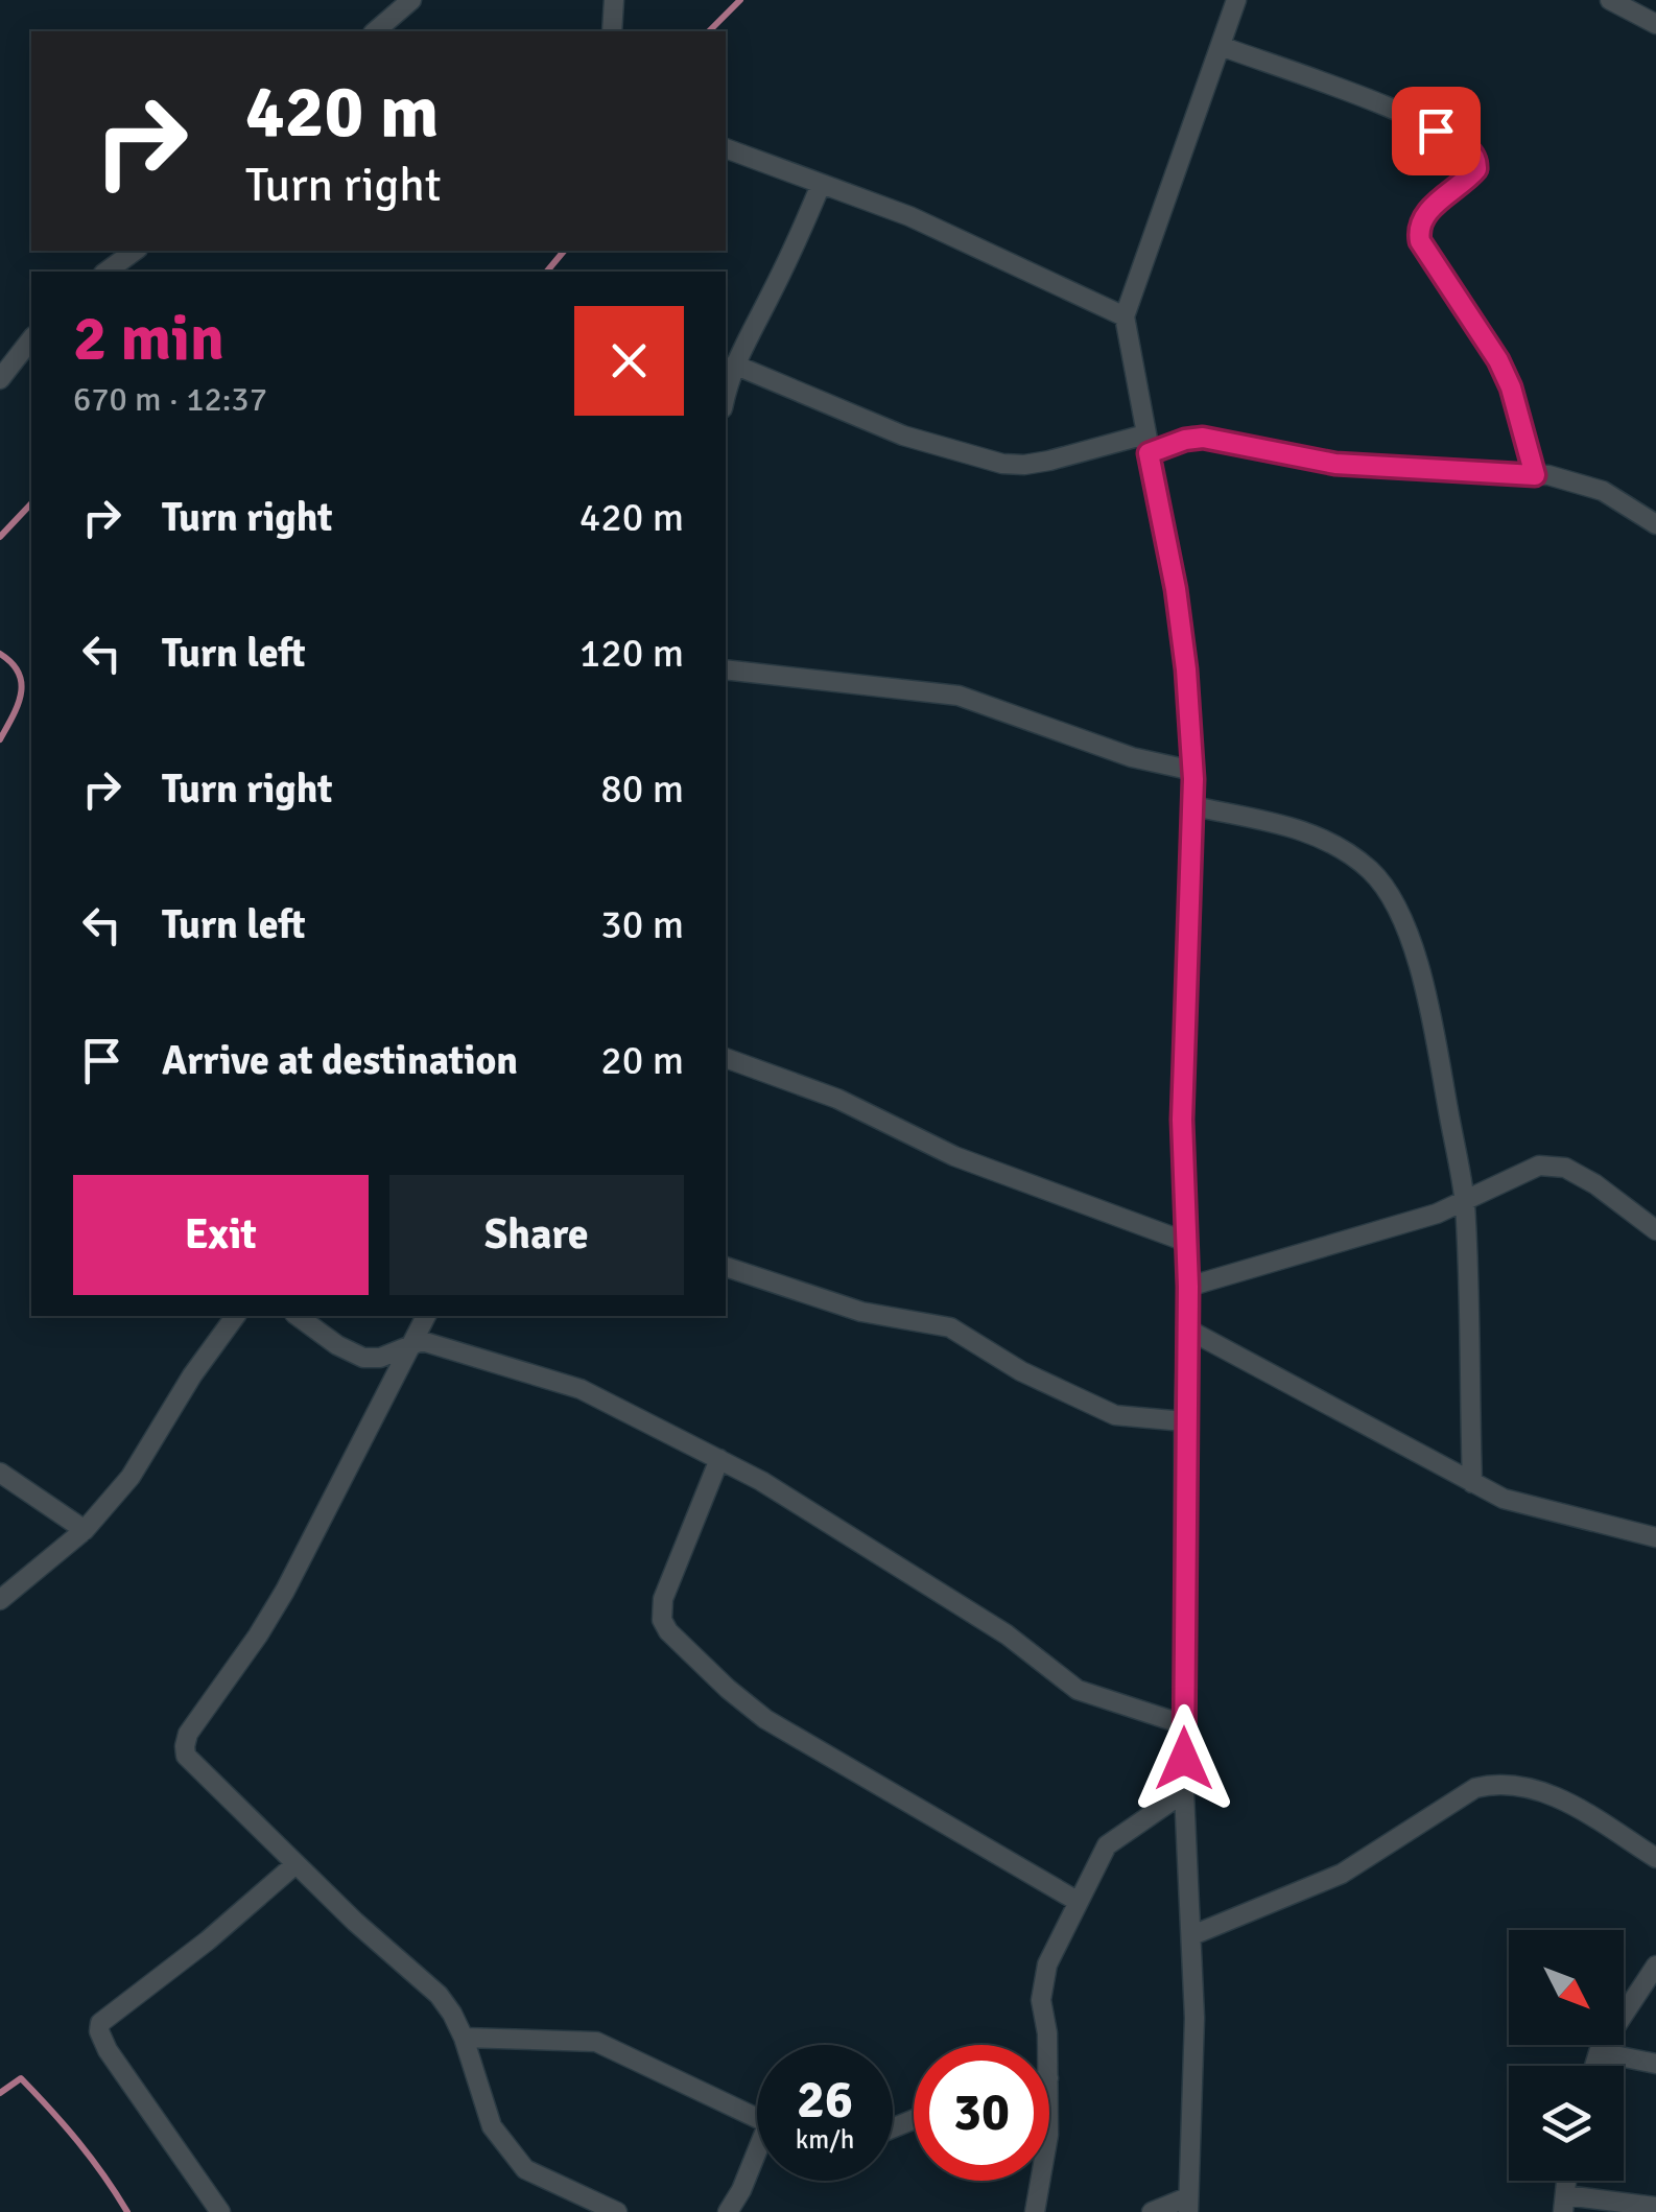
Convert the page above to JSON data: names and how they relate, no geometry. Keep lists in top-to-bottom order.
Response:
{
  "north": "bottom right",
  "page": {
    "turn": ["420 m", "Turn right"],
    "heading": ["2 min", "670 m · 12:37"],
    "list": [
      {
        "name": "Turn right",
        "value": "420 m"
      },
      {
        "name": "Turn left",
        "value": "120 m"
      },
      {
        "name": "Turn right",
        "value": "80 m"
      },
      {
        "name": "Turn left",
        "value": "30 m"
      },
      {
        "name": "Arrive at destination",
        "value": "20 m"
      }
    ],
    "buttons": ["Exit", "Share"],
    "speed": "26 km/h",
    "limit": "30"
  }
}
